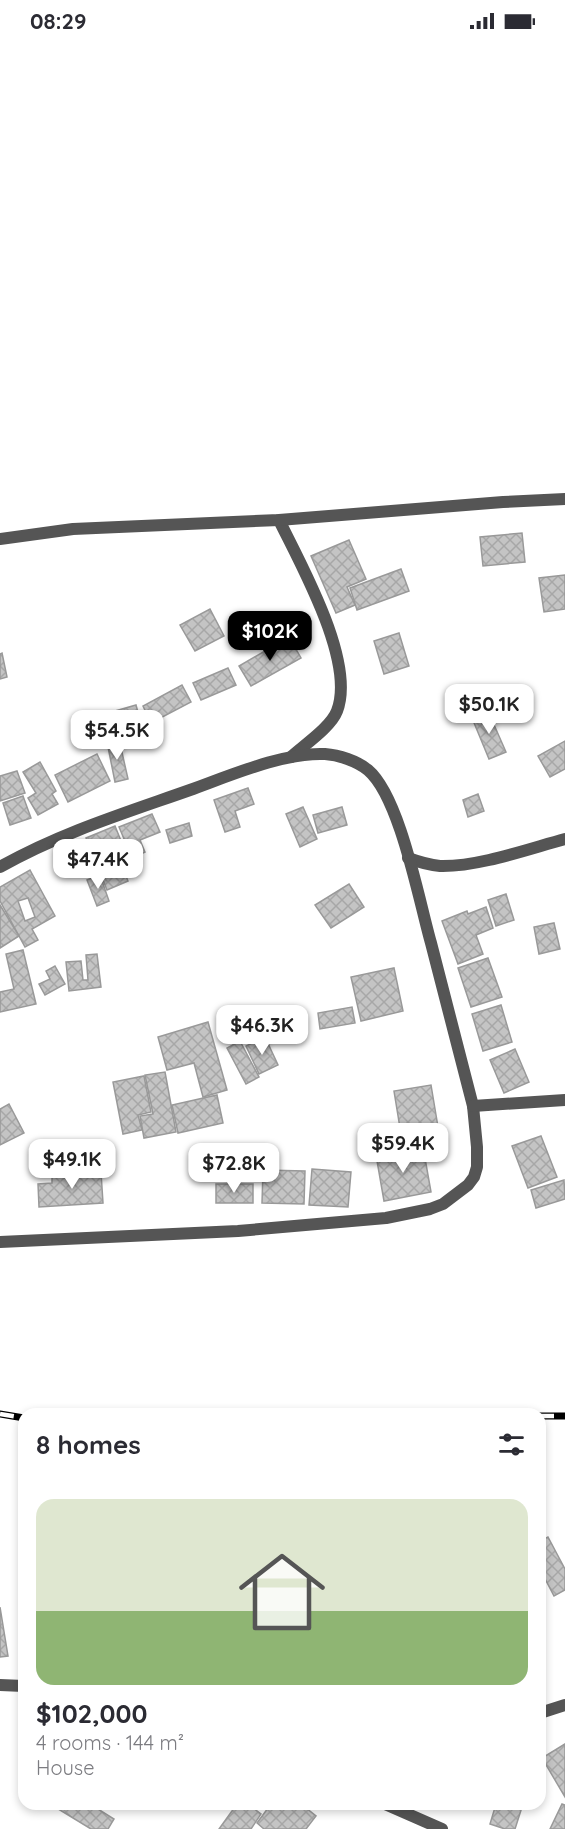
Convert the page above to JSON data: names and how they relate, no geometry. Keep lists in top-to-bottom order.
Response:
{
  "page": {
    "status": "08:29",
    "price": [
      "$102K",
      "$50.1K",
      "$54.5K",
      "$47.4K",
      "$46.3K",
      "$59.4K",
      "$49.1K",
      "$72.8K"
    ],
    "heading": "8 homes",
    "list": [
      {
        "name": "$102,000",
        "note": "4 rooms · 144 m² · House"
      }
    ]
  }
}
